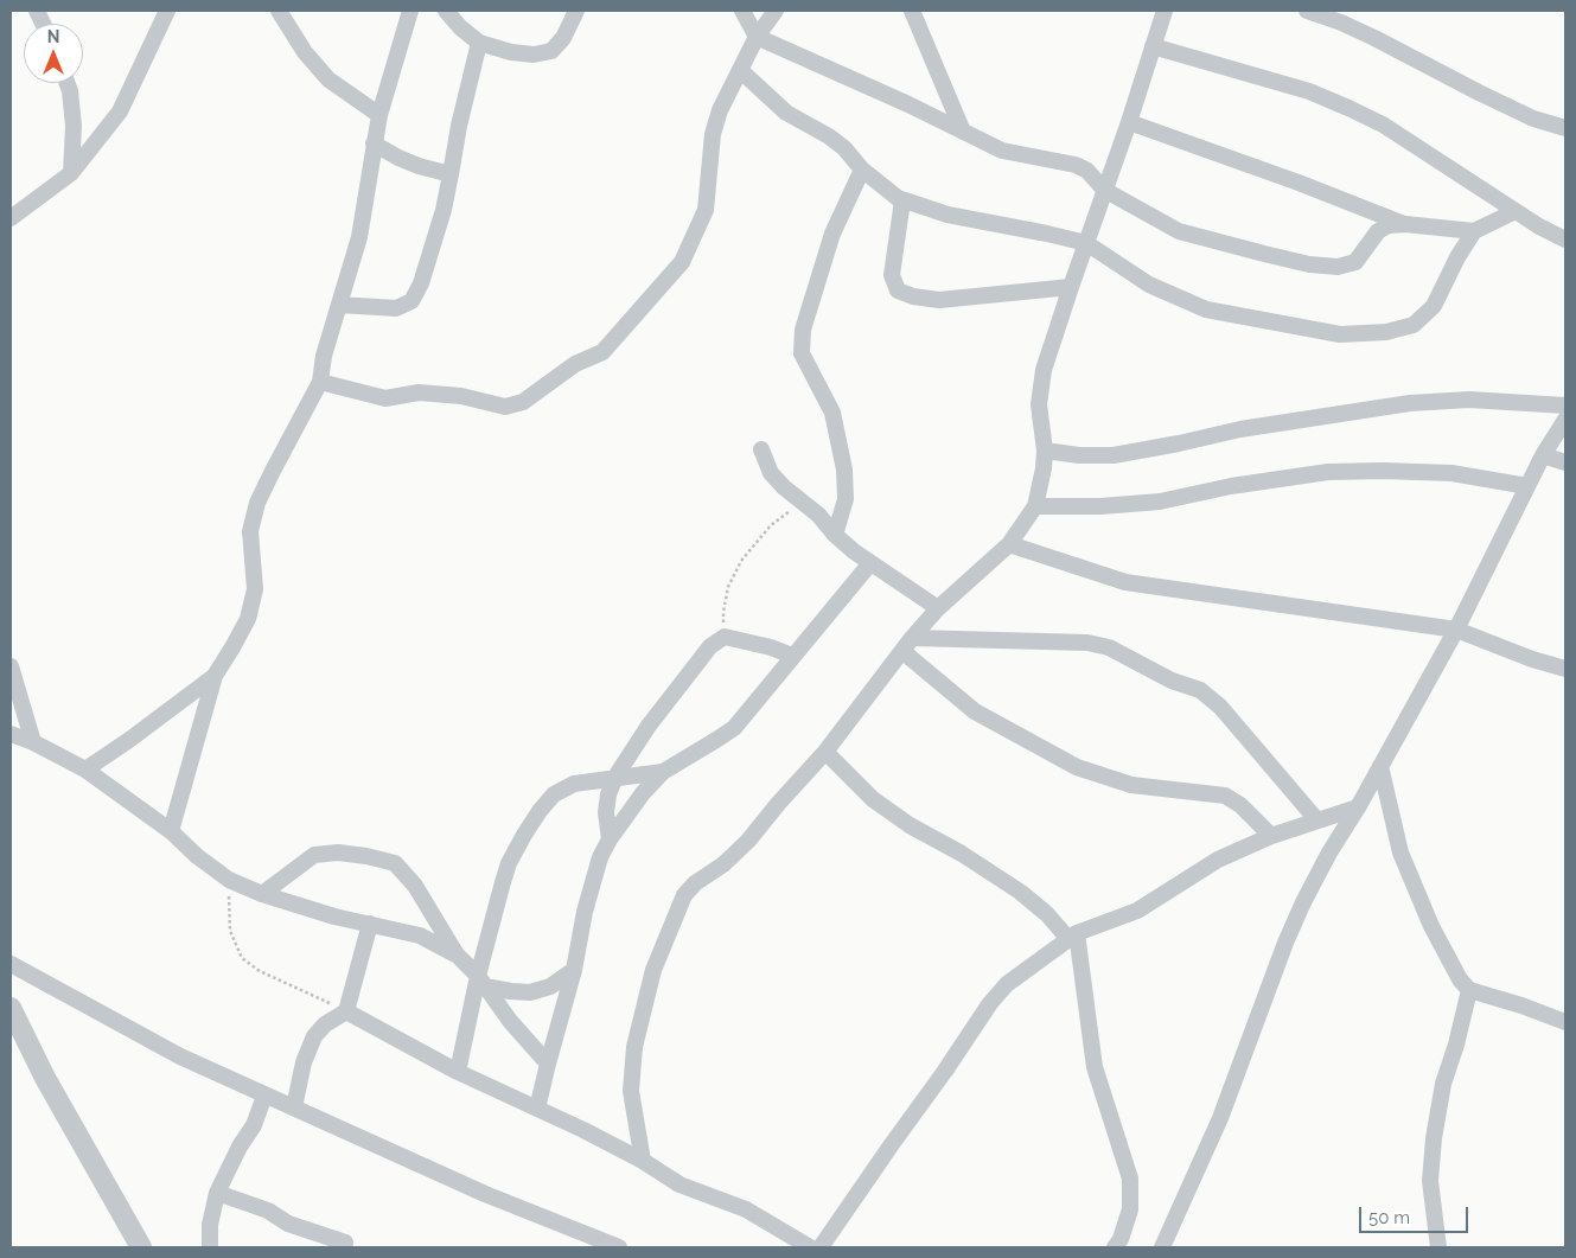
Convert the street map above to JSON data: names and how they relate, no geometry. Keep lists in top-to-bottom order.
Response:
{
  "scale_bar": "50 m",
  "north": "top"
}
